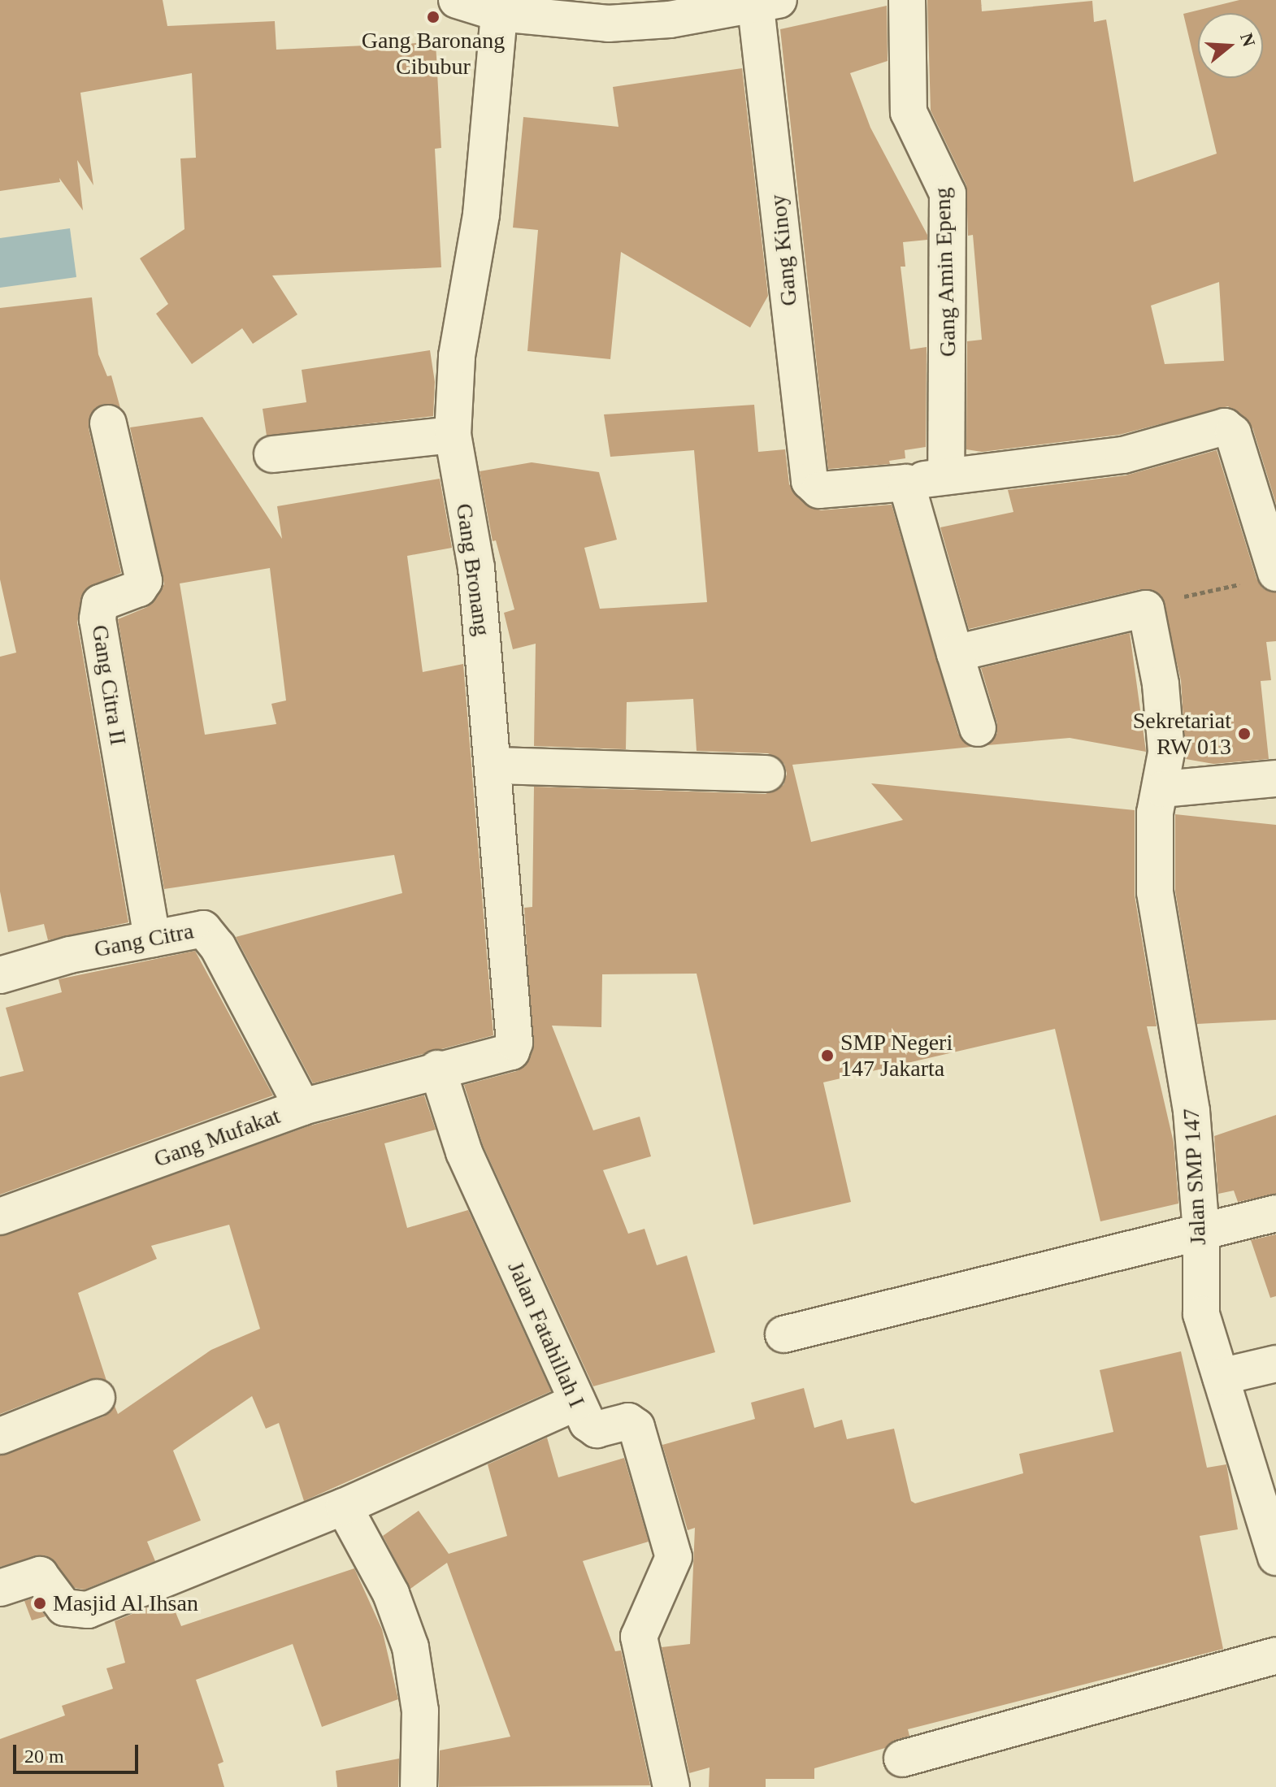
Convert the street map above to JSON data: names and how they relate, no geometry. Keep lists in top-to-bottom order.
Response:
{
  "streets": {
    "street": [
      "Gang Kinoy",
      "Gang Amin Epeng",
      "Gang Bronang",
      "Gang Citra II",
      "Gang Citra",
      "Gang Mufakat",
      "Jalan SMP 147",
      "Jalan Fatahillah I"
    ]
  },
  "crossings": [
    ["Gang Bronang", "Gang Mufakat"],
    ["Gang Bronang", "Jalan Fatahillah I"],
    ["Gang Citra II", "Gang Citra"],
    ["Gang Citra", "Gang Mufakat"],
    ["Gang Mufakat", "Jalan Fatahillah I"]
  ],
  "places": [
    "Gang Baronang Cibubur",
    "Sekretariat RW 013",
    "SMP Negeri 147 Jakarta",
    "Masjid Al Ihsan"
  ],
  "scale_bar": "20 m",
  "north": "right"
}
